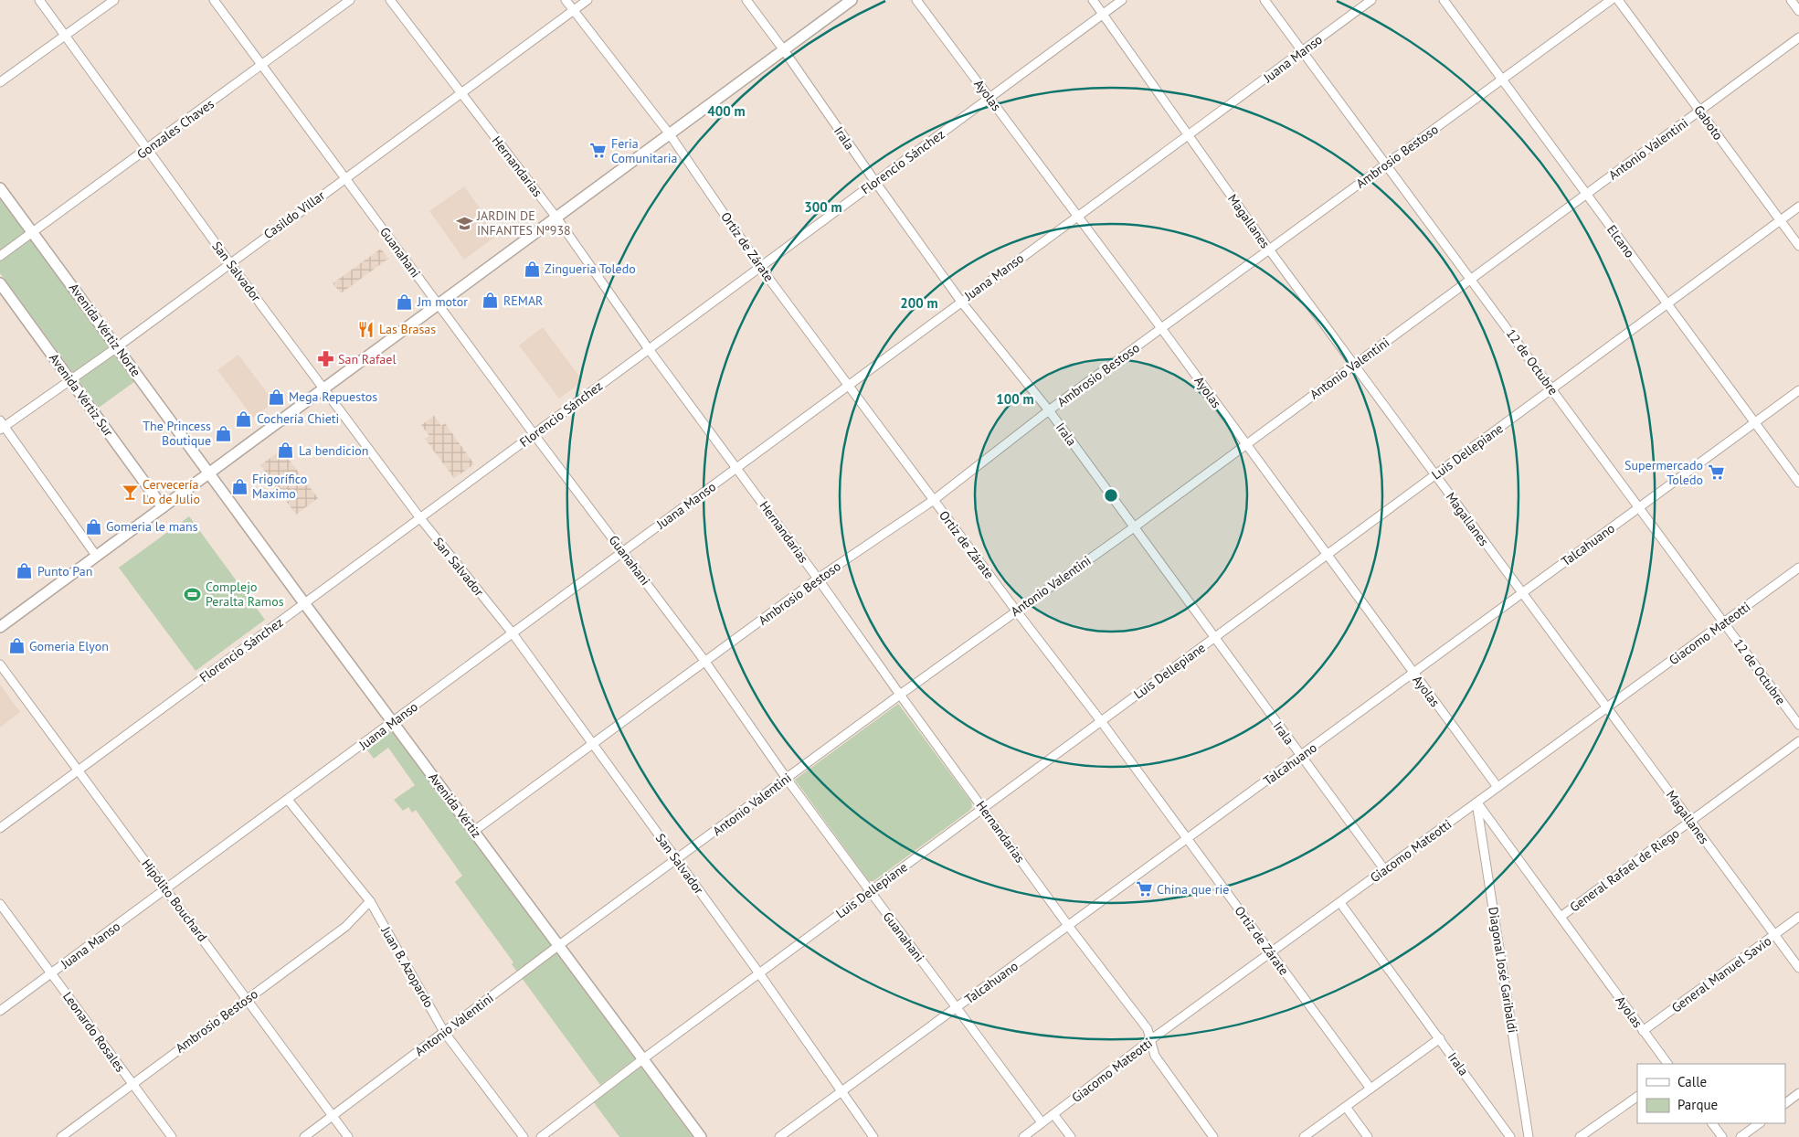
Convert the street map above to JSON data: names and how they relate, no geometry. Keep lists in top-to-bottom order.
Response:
{
  "streets": {
    "street": [
      "Juana Manso",
      "Ayolas",
      "Gaboto",
      "Gonzales Chaves",
      "Irala",
      "Antonio Valentini",
      "Ambrosio Bestoso",
      "Florencio Sánchez",
      "Hernandarias",
      "Casildo Villar",
      "Magallanes",
      "Elcano",
      "Ortiz de Zárate",
      "Guanahani",
      "San Salvador",
      "Avenida Vértiz Norte",
      "12 de Octubre",
      "Avenida Vértiz Sur",
      "Luis Dellepiane",
      "Talcahuano",
      "Giacomo Mateotti",
      "Avenida Vértiz",
      "General Rafael de Riego",
      "Hipólito Bouchard",
      "Juan B. Azopardo",
      "Diagonal José Garibaldi",
      "General Manuel Savio",
      "Leonardo Rosales"
    ]
  },
  "crossings": [
    ["Juana Manso", "Ayolas"],
    ["Juana Manso", "Irala"],
    ["Juana Manso", "Hernandarias"],
    ["Juana Manso", "Magallanes"],
    ["Juana Manso", "Ortiz de Zárate"],
    ["Juana Manso", "Guanahani"],
    ["Juana Manso", "San Salvador"],
    ["Juana Manso", "12 de Octubre"],
    ["Juana Manso", "Avenida Vértiz"],
    ["Juana Manso", "Hipólito Bouchard"],
    ["Juana Manso", "Juan B. Azopardo"],
    ["Juana Manso", "Leonardo Rosales"],
    ["Ayolas", "Antonio Valentini"],
    ["Ayolas", "Ambrosio Bestoso"],
    ["Ayolas", "Florencio Sánchez"],
    ["Ayolas", "Luis Dellepiane"],
    ["Ayolas", "Talcahuano"],
    ["Ayolas", "Giacomo Mateotti"],
    ["Ayolas", "General Rafael de Riego"],
    ["Ayolas", "Diagonal José Garibaldi"],
    ["Ayolas", "General Manuel Savio"],
    ["Gaboto", "Antonio Valentini"],
    ["Gaboto", "Luis Dellepiane"],
    ["Gonzales Chaves", "Guanahani"],
    ["Gonzales Chaves", "San Salvador"],
    ["Gonzales Chaves", "Avenida Vértiz Norte"],
    ["Irala", "Antonio Valentini"],
    ["Irala", "Ambrosio Bestoso"],
    ["Irala", "Florencio Sánchez"],
    ["Irala", "Luis Dellepiane"],
    ["Irala", "Talcahuano"],
    ["Irala", "Giacomo Mateotti"],
    ["Antonio Valentini", "Hernandarias"],
    ["Antonio Valentini", "Magallanes"],
    ["Antonio Valentini", "Elcano"],
    ["Antonio Valentini", "Ortiz de Zárate"],
    ["Antonio Valentini", "Guanahani"],
    ["Antonio Valentini", "San Salvador"],
    ["Antonio Valentini", "12 de Octubre"],
    ["Antonio Valentini", "Avenida Vértiz"],
    ["Antonio Valentini", "Hipólito Bouchard"],
    ["Antonio Valentini", "Juan B. Azopardo"],
    ["Ambrosio Bestoso", "Hernandarias"],
    ["Ambrosio Bestoso", "Magallanes"],
    ["Ambrosio Bestoso", "Elcano"],
    ["Ambrosio Bestoso", "Ortiz de Zárate"],
    ["Ambrosio Bestoso", "Guanahani"],
    ["Ambrosio Bestoso", "San Salvador"],
    ["Ambrosio Bestoso", "12 de Octubre"],
    ["Ambrosio Bestoso", "Avenida Vértiz"],
    ["Ambrosio Bestoso", "Hipólito Bouchard"],
    ["Ambrosio Bestoso", "Juan B. Azopardo"],
    ["Ambrosio Bestoso", "Leonardo Rosales"],
    ["Florencio Sánchez", "Hernandarias"],
    ["Florencio Sánchez", "Magallanes"],
    ["Florencio Sánchez", "Ortiz de Zárate"],
    ["Florencio Sánchez", "Guanahani"],
    ["Florencio Sánchez", "San Salvador"],
    ["Florencio Sánchez", "Avenida Vértiz"],
    ["Florencio Sánchez", "Hipólito Bouchard"],
    ["Hernandarias", "Casildo Villar"],
    ["Hernandarias", "Luis Dellepiane"],
    ["Hernandarias", "Talcahuano"],
    ["Hernandarias", "Giacomo Mateotti"],
    ["Casildo Villar", "Ortiz de Zárate"],
    ["Casildo Villar", "Guanahani"],
    ["Casildo Villar", "San Salvador"],
    ["Casildo Villar", "Avenida Vértiz Norte"],
    ["Casildo Villar", "Avenida Vértiz Sur"],
    ["Magallanes", "Luis Dellepiane"],
    ["Magallanes", "Talcahuano"],
    ["Magallanes", "Giacomo Mateotti"],
    ["Magallanes", "General Rafael de Riego"],
    ["Magallanes", "General Manuel Savio"],
    ["Elcano", "Luis Dellepiane"],
    ["Elcano", "Talcahuano"],
    ["Ortiz de Zárate", "Luis Dellepiane"],
    ["Ortiz de Zárate", "Talcahuano"],
    ["Ortiz de Zárate", "Giacomo Mateotti"],
    ["Guanahani", "Luis Dellepiane"],
    ["Guanahani", "Talcahuano"],
    ["Guanahani", "Giacomo Mateotti"],
    ["San Salvador", "Luis Dellepiane"],
    ["San Salvador", "Talcahuano"],
    ["Avenida Vértiz Norte", "Avenida Vértiz"],
    ["12 de Octubre", "Luis Dellepiane"],
    ["12 de Octubre", "Talcahuano"],
    ["12 de Octubre", "Giacomo Mateotti"],
    ["Luis Dellepiane", "Avenida Vértiz"],
    ["Giacomo Mateotti", "Diagonal José Garibaldi"]
  ],
  "places": {
    "supermarket": ["Feria Comunitaria", "Supermercado Toledo", "China que rie"],
    "school or university": ["JARDIN DE INFANTES Nº938"],
    "shop": [
      "Zingueria Toledo",
      "REMAR",
      "Jm motor",
      "Mega Repuestos",
      "Cochería Chieti",
      "The Princess Boutique",
      "La bendicion",
      "Frigorífico Maximo",
      "Gomeria le mans",
      "Punto Pan",
      "Gomeria Elyon"
    ],
    "restaurant": ["Las Brasas"],
    "pharmacy": ["San Rafael"],
    "bar": ["Cervecería Lo de Julio"],
    "sports": ["Complejo Peralta Ramos"]
  },
  "legend": ["Calle", "Parque"],
  "rings": [
    "400 m",
    "300 m",
    "200 m",
    "100 m"
  ]
}
